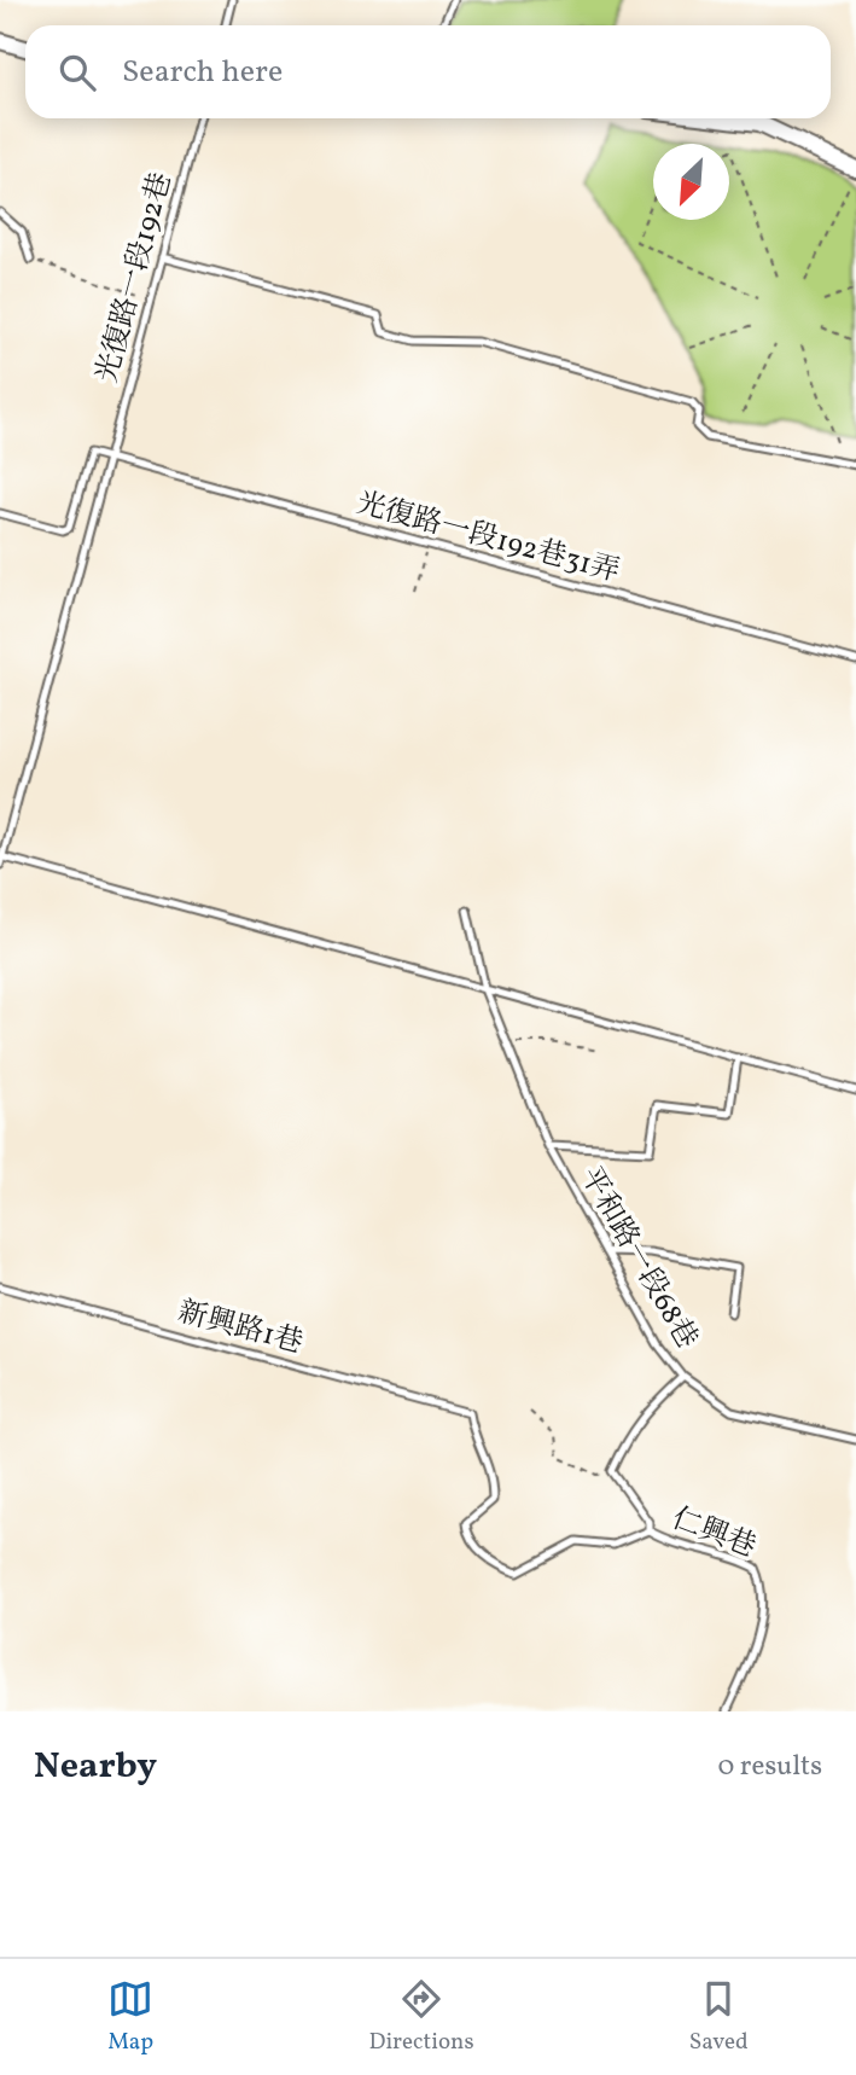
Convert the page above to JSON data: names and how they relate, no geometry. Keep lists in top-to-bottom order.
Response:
{
  "streets": {
    "lane": [
      "光復路一段192巷",
      "光復路一段192巷31弄",
      "平和路一段68巷",
      "新興路1巷",
      "仁興巷"
    ]
  },
  "crossings": [
    ["光復路一段192巷", "光復路一段192巷31弄"],
    ["新興路1巷", "仁興巷"]
  ],
  "north": "bottom left",
  "page": {
    "search": "Search here",
    "heading": ["Nearby", "0 results"],
    "nav": ["Map", "Directions", "Saved"]
  }
}
